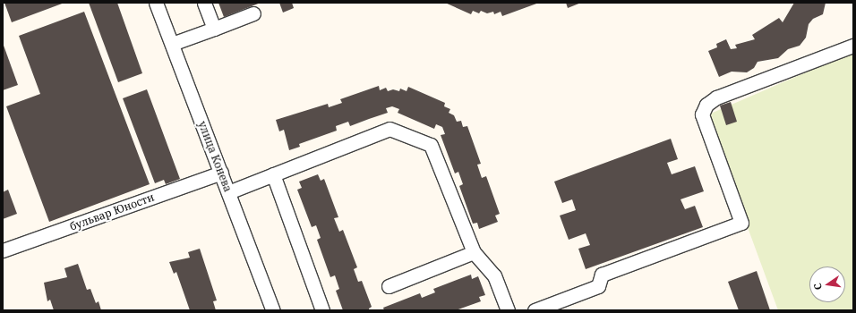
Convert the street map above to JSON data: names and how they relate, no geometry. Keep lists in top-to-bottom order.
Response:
{
  "streets": {
    "street": ["улица Конева", "бульвар Юности"]
  },
  "crossings": [
    ["улица Конева", "бульвар Юности"]
  ],
  "north": "left"
}
